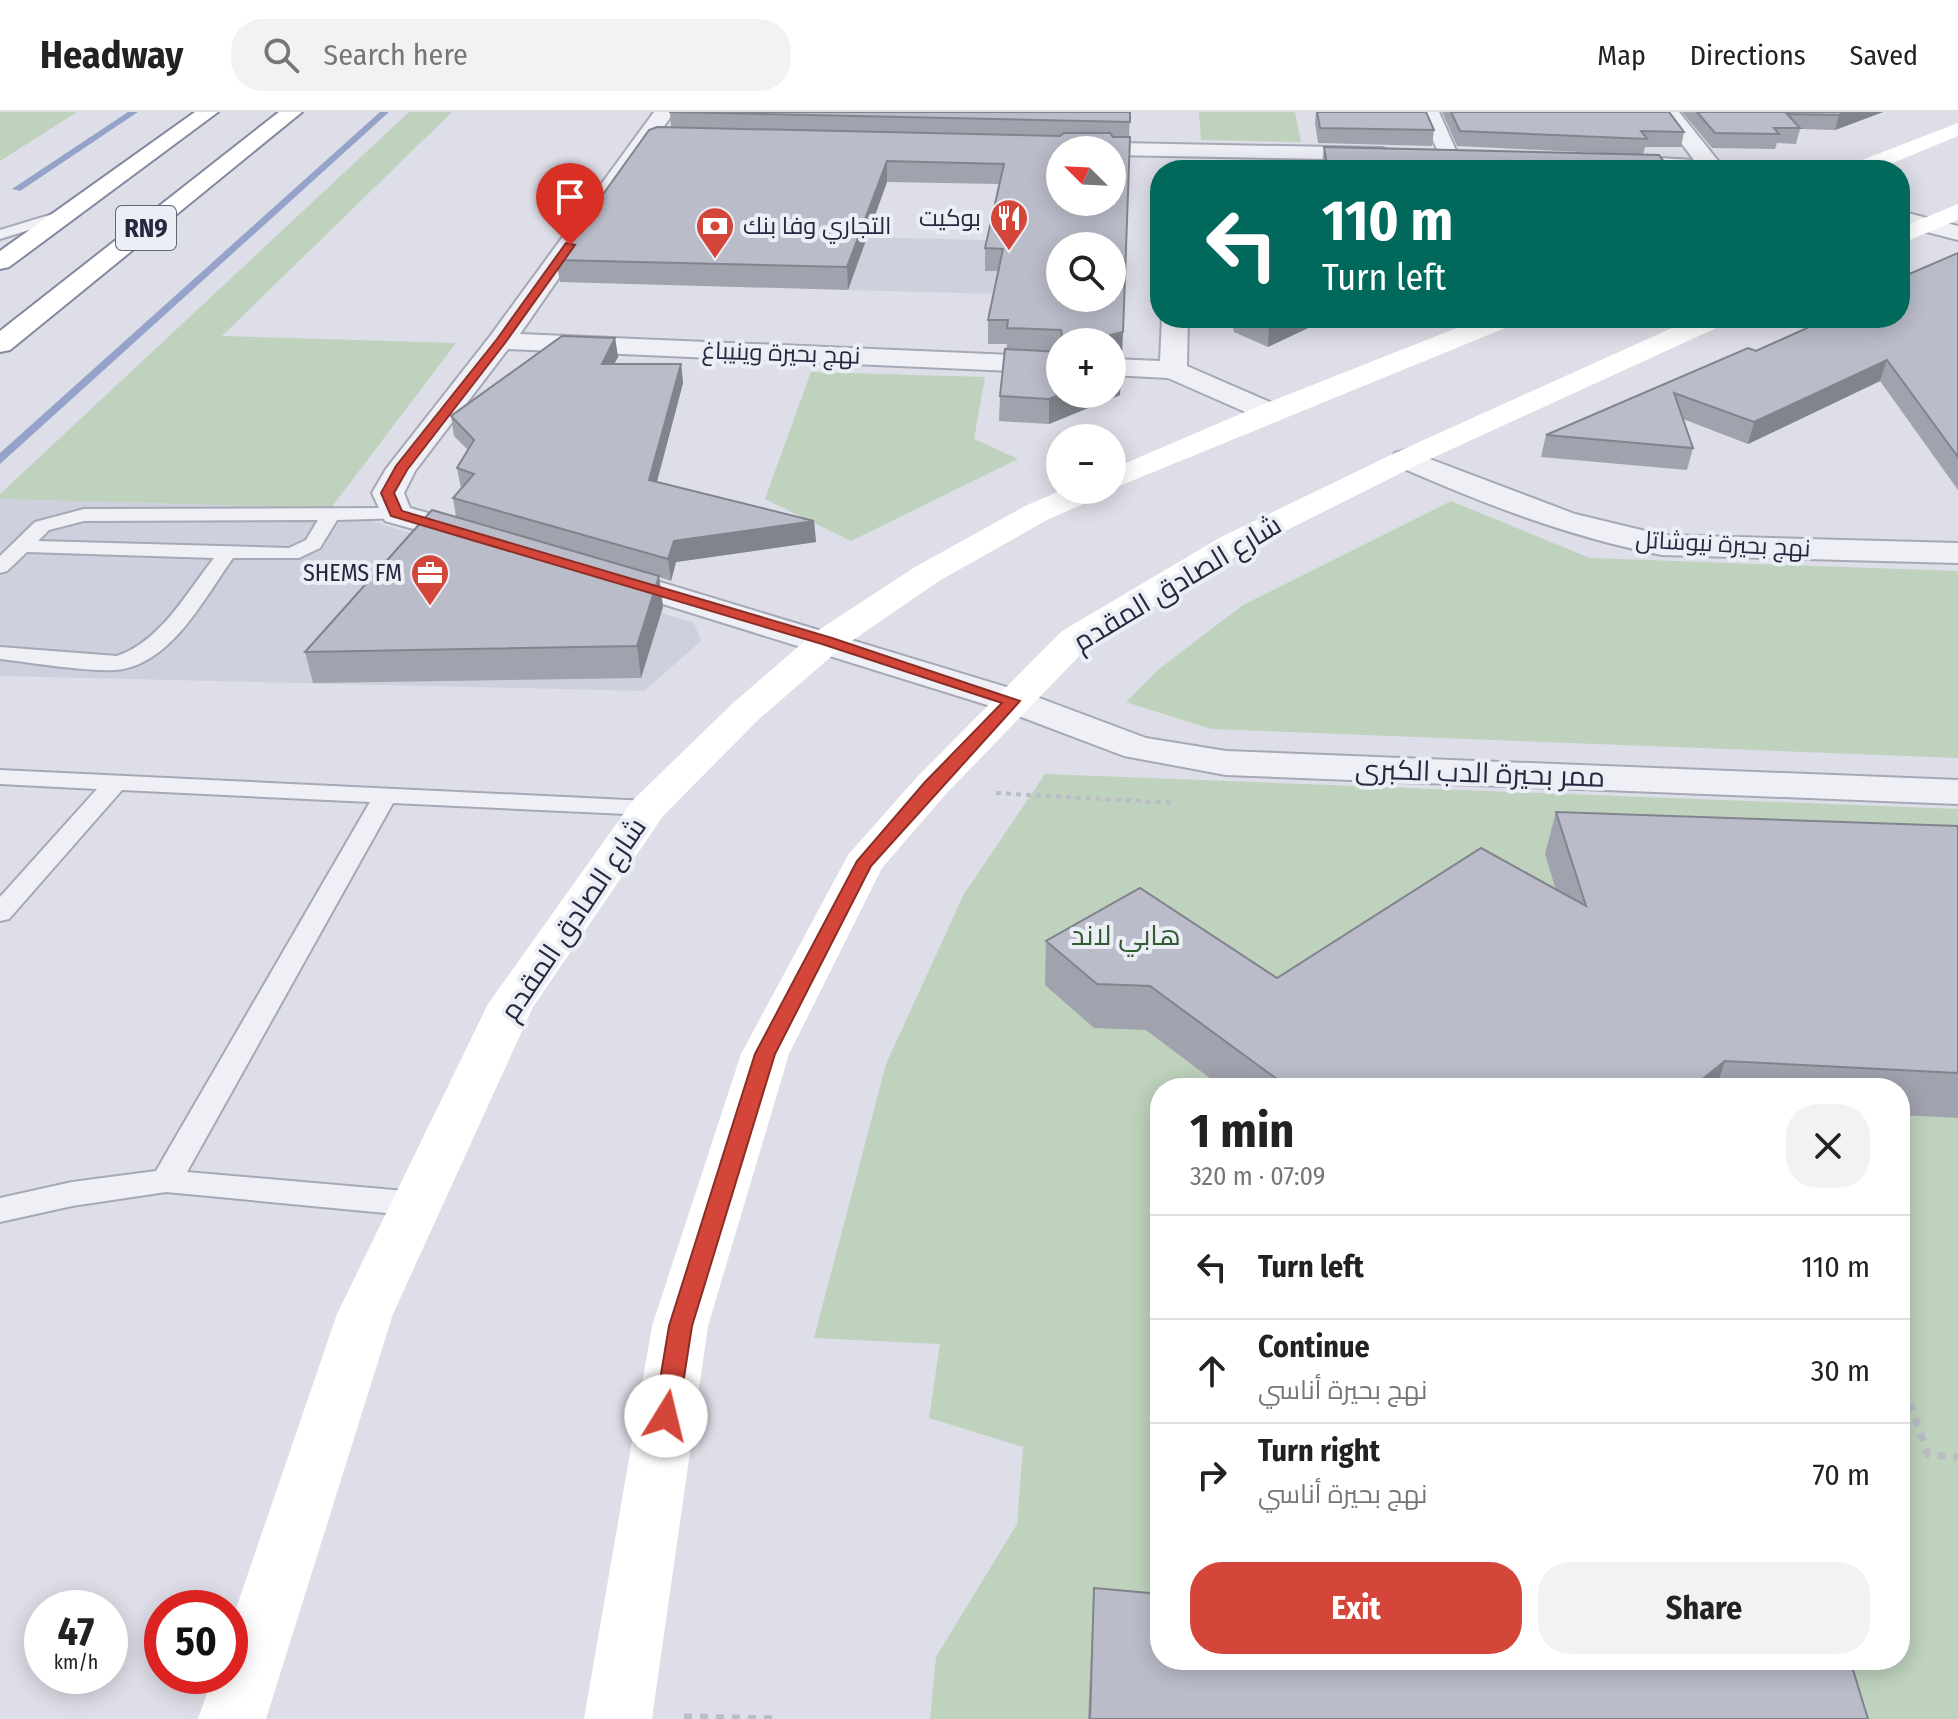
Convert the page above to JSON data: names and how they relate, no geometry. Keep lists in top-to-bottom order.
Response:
{
  "streets": {
    "main road": ["RN9", "شارع الصادق المقدم"],
    "street": ["نهج بحيرة وينيباغ", "نهج بحيرة نيوشاتل", "ممر بحيرة الدب الكبرى"]
  },
  "crossings": [
    ["نهج بحيرة نيوشاتل", "شارع الصادق المقدم"],
    ["شارع الصادق المقدم", "ممر بحيرة الدب الكبرى"]
  ],
  "parks": ["هابي لاند"],
  "places": {
    "restaurant": ["بوكيت"],
    "bank": ["التجاري وفا بنك"],
    "office": ["SHEMS FM"]
  },
  "north": "top left",
  "page": {
    "header": "Headway",
    "search": "Search here",
    "nav": ["Map", "Directions", "Saved"],
    "map_buttons": ["+", "−"],
    "turn": ["110 m", "Turn left"],
    "heading": ["1 min", "320 m · 07:09"],
    "list": [
      {
        "name": "Turn left",
        "value": "110 m"
      },
      {
        "name": "Continue",
        "note": "نهج بحيرة أناسي",
        "value": "30 m"
      },
      {
        "name": "Turn right",
        "note": "نهج بحيرة أناسي",
        "value": "70 m"
      }
    ],
    "buttons": ["Exit", "Share"],
    "speed": "47 km/h",
    "limit": "50"
  }
}
